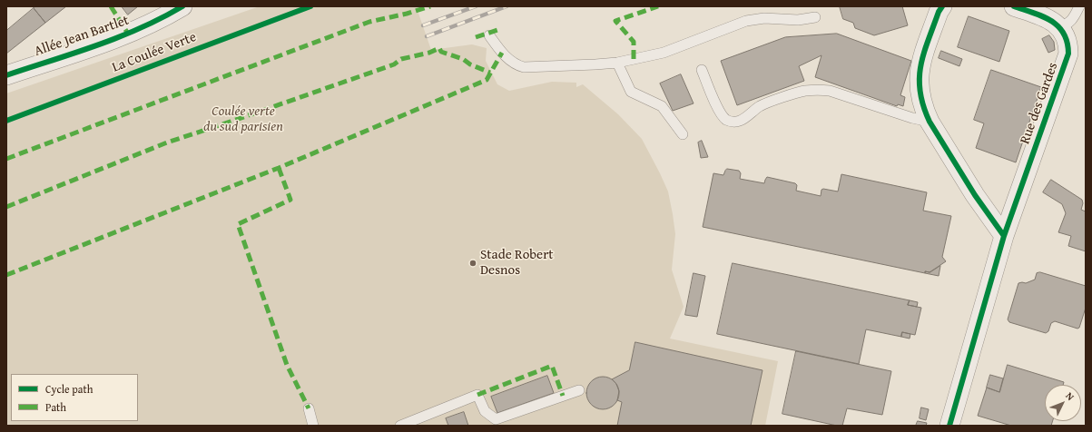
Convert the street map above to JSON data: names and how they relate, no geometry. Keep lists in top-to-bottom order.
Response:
{
  "streets": {
    "street": ["Allée Jean Bartlet", "Rue des Gardes"],
    "cycle path": ["La Coulée Verte"]
  },
  "parks": ["Coulée verte du sud parisien"],
  "places": ["Stade Robert Desnos"],
  "legend": ["Cycle path", "Path"],
  "north": "top right"
}
